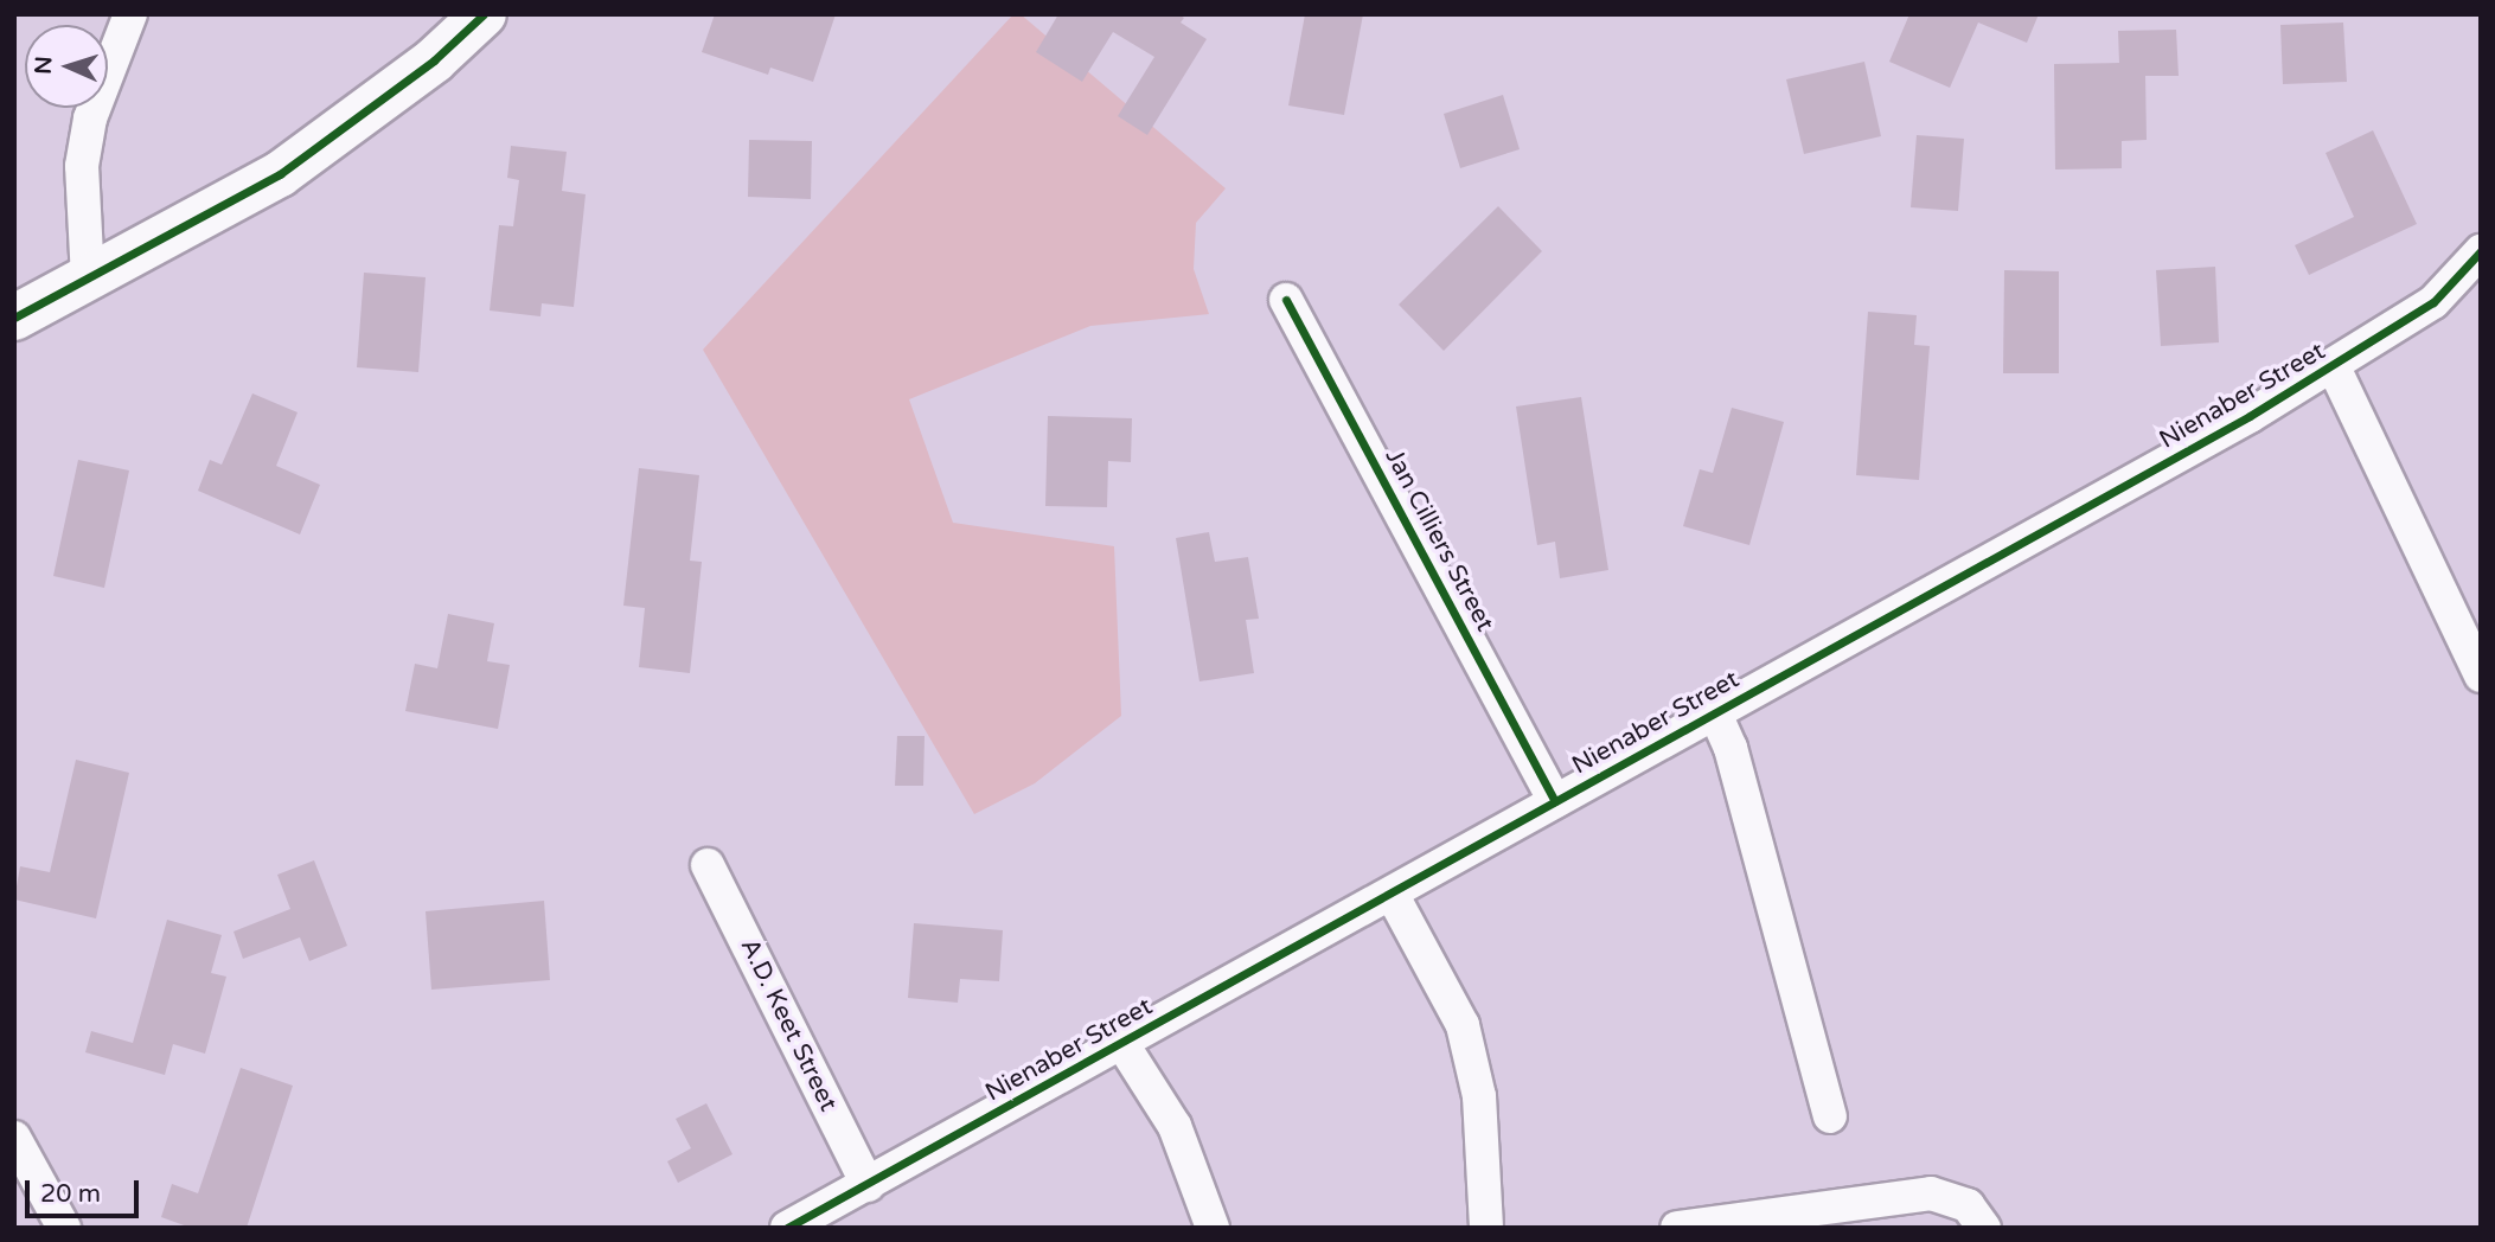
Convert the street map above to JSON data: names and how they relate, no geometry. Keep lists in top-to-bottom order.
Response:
{
  "streets": {
    "street": ["Nienaber Street", "Jan Cilliers Street", "A.D. Keet Street"]
  },
  "crossings": [
    ["Nienaber Street", "Jan Cilliers Street"],
    ["Nienaber Street", "A.D. Keet Street"]
  ],
  "scale_bar": "20 m",
  "north": "left"
}
